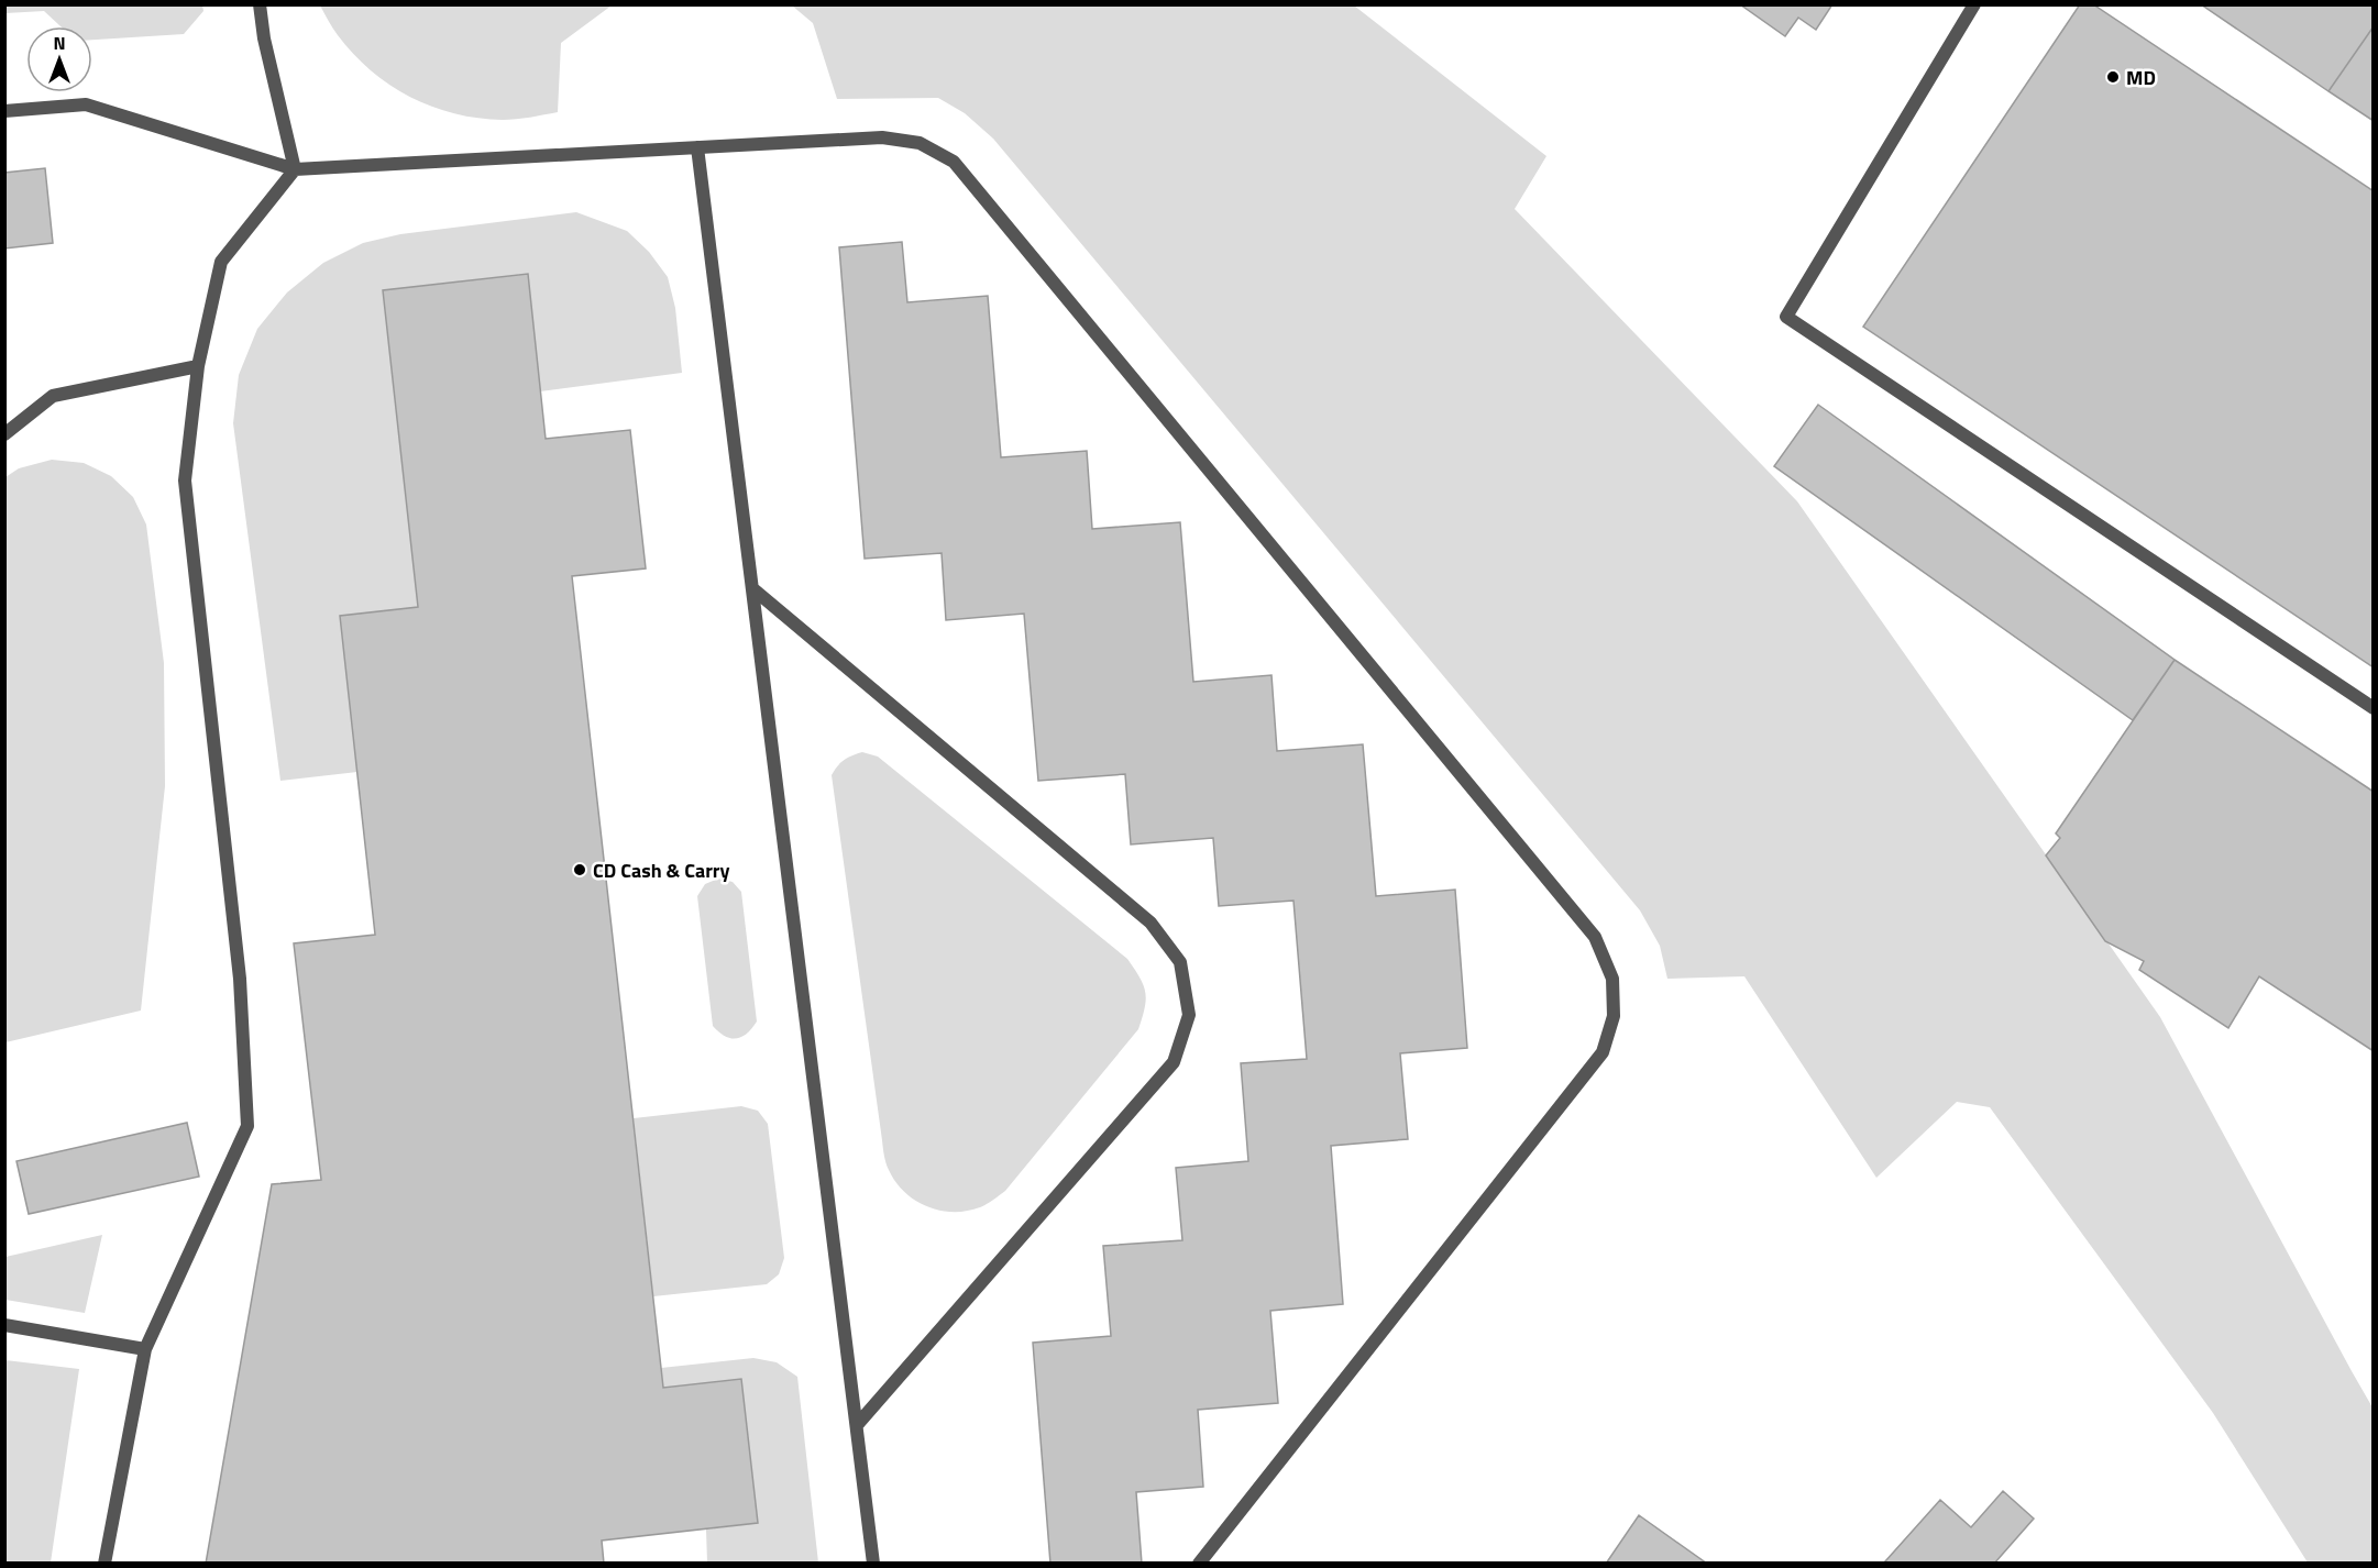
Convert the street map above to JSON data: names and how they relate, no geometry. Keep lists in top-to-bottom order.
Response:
{
  "places": ["MD", "CD Cash & Carry"],
  "north": "top"
}
